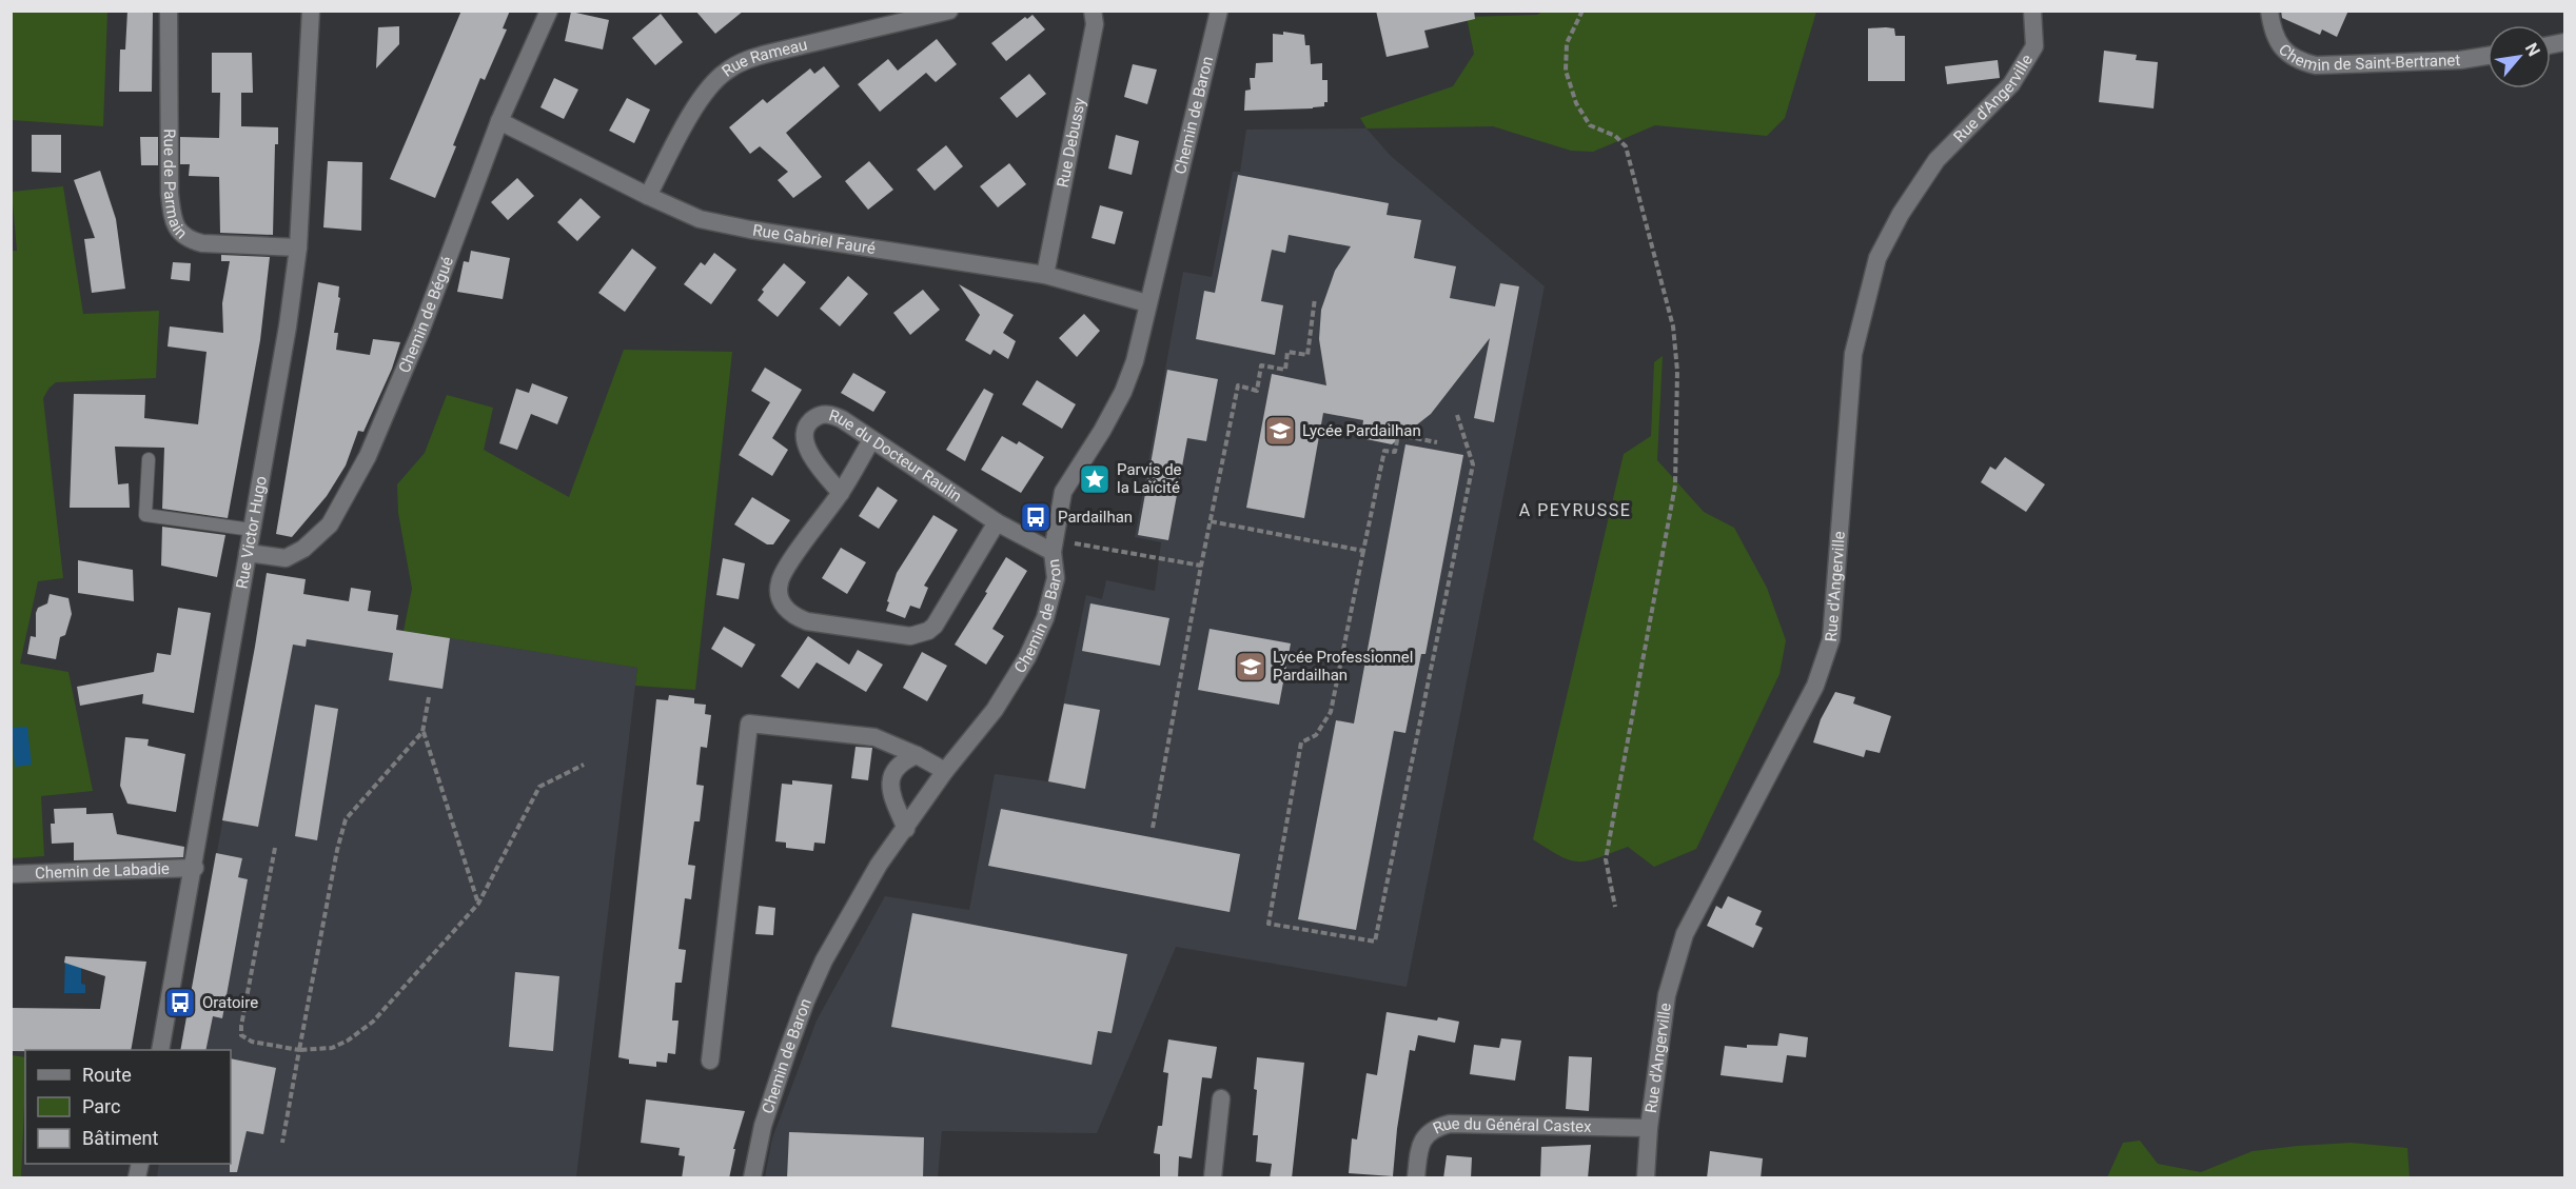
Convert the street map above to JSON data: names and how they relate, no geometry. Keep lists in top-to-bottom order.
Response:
{
  "streets": {
    "street": [
      "Chemin de Saint-Bertranet",
      "Rue Rameau",
      "Rue d'Angerville",
      "Chemin de Baron",
      "Rue Debussy",
      "Rue de Parmain",
      "Rue Gabriel Fauré",
      "Chemin de Bégué",
      "Rue du Docteur Raulin",
      "Rue Victor Hugo",
      "Chemin de Labadie",
      "Rue du Général Castex"
    ]
  },
  "crossings": [
    ["Rue Rameau", "Rue Gabriel Fauré"],
    ["Rue d'Angerville", "Rue du Général Castex"],
    ["Chemin de Baron", "Rue Gabriel Fauré"],
    ["Chemin de Baron", "Rue du Docteur Raulin"],
    ["Rue Debussy", "Rue Gabriel Fauré"],
    ["Rue de Parmain", "Rue Victor Hugo"],
    ["Rue Gabriel Fauré", "Chemin de Bégué"],
    ["Chemin de Bégué", "Rue Victor Hugo"],
    ["Rue Victor Hugo", "Chemin de Labadie"]
  ],
  "districts": ["A PEYRUSSE"],
  "places": {
    "school or university": ["Lycée Pardailhan", "Lycée Professionnel Pardailhan"],
    "place": ["Parvis de la Laïcité"],
    "bus stop": ["Pardailhan", "Oratoire"]
  },
  "legend": ["Route", "Parc", "Bâtiment"],
  "north": "top right"
}
